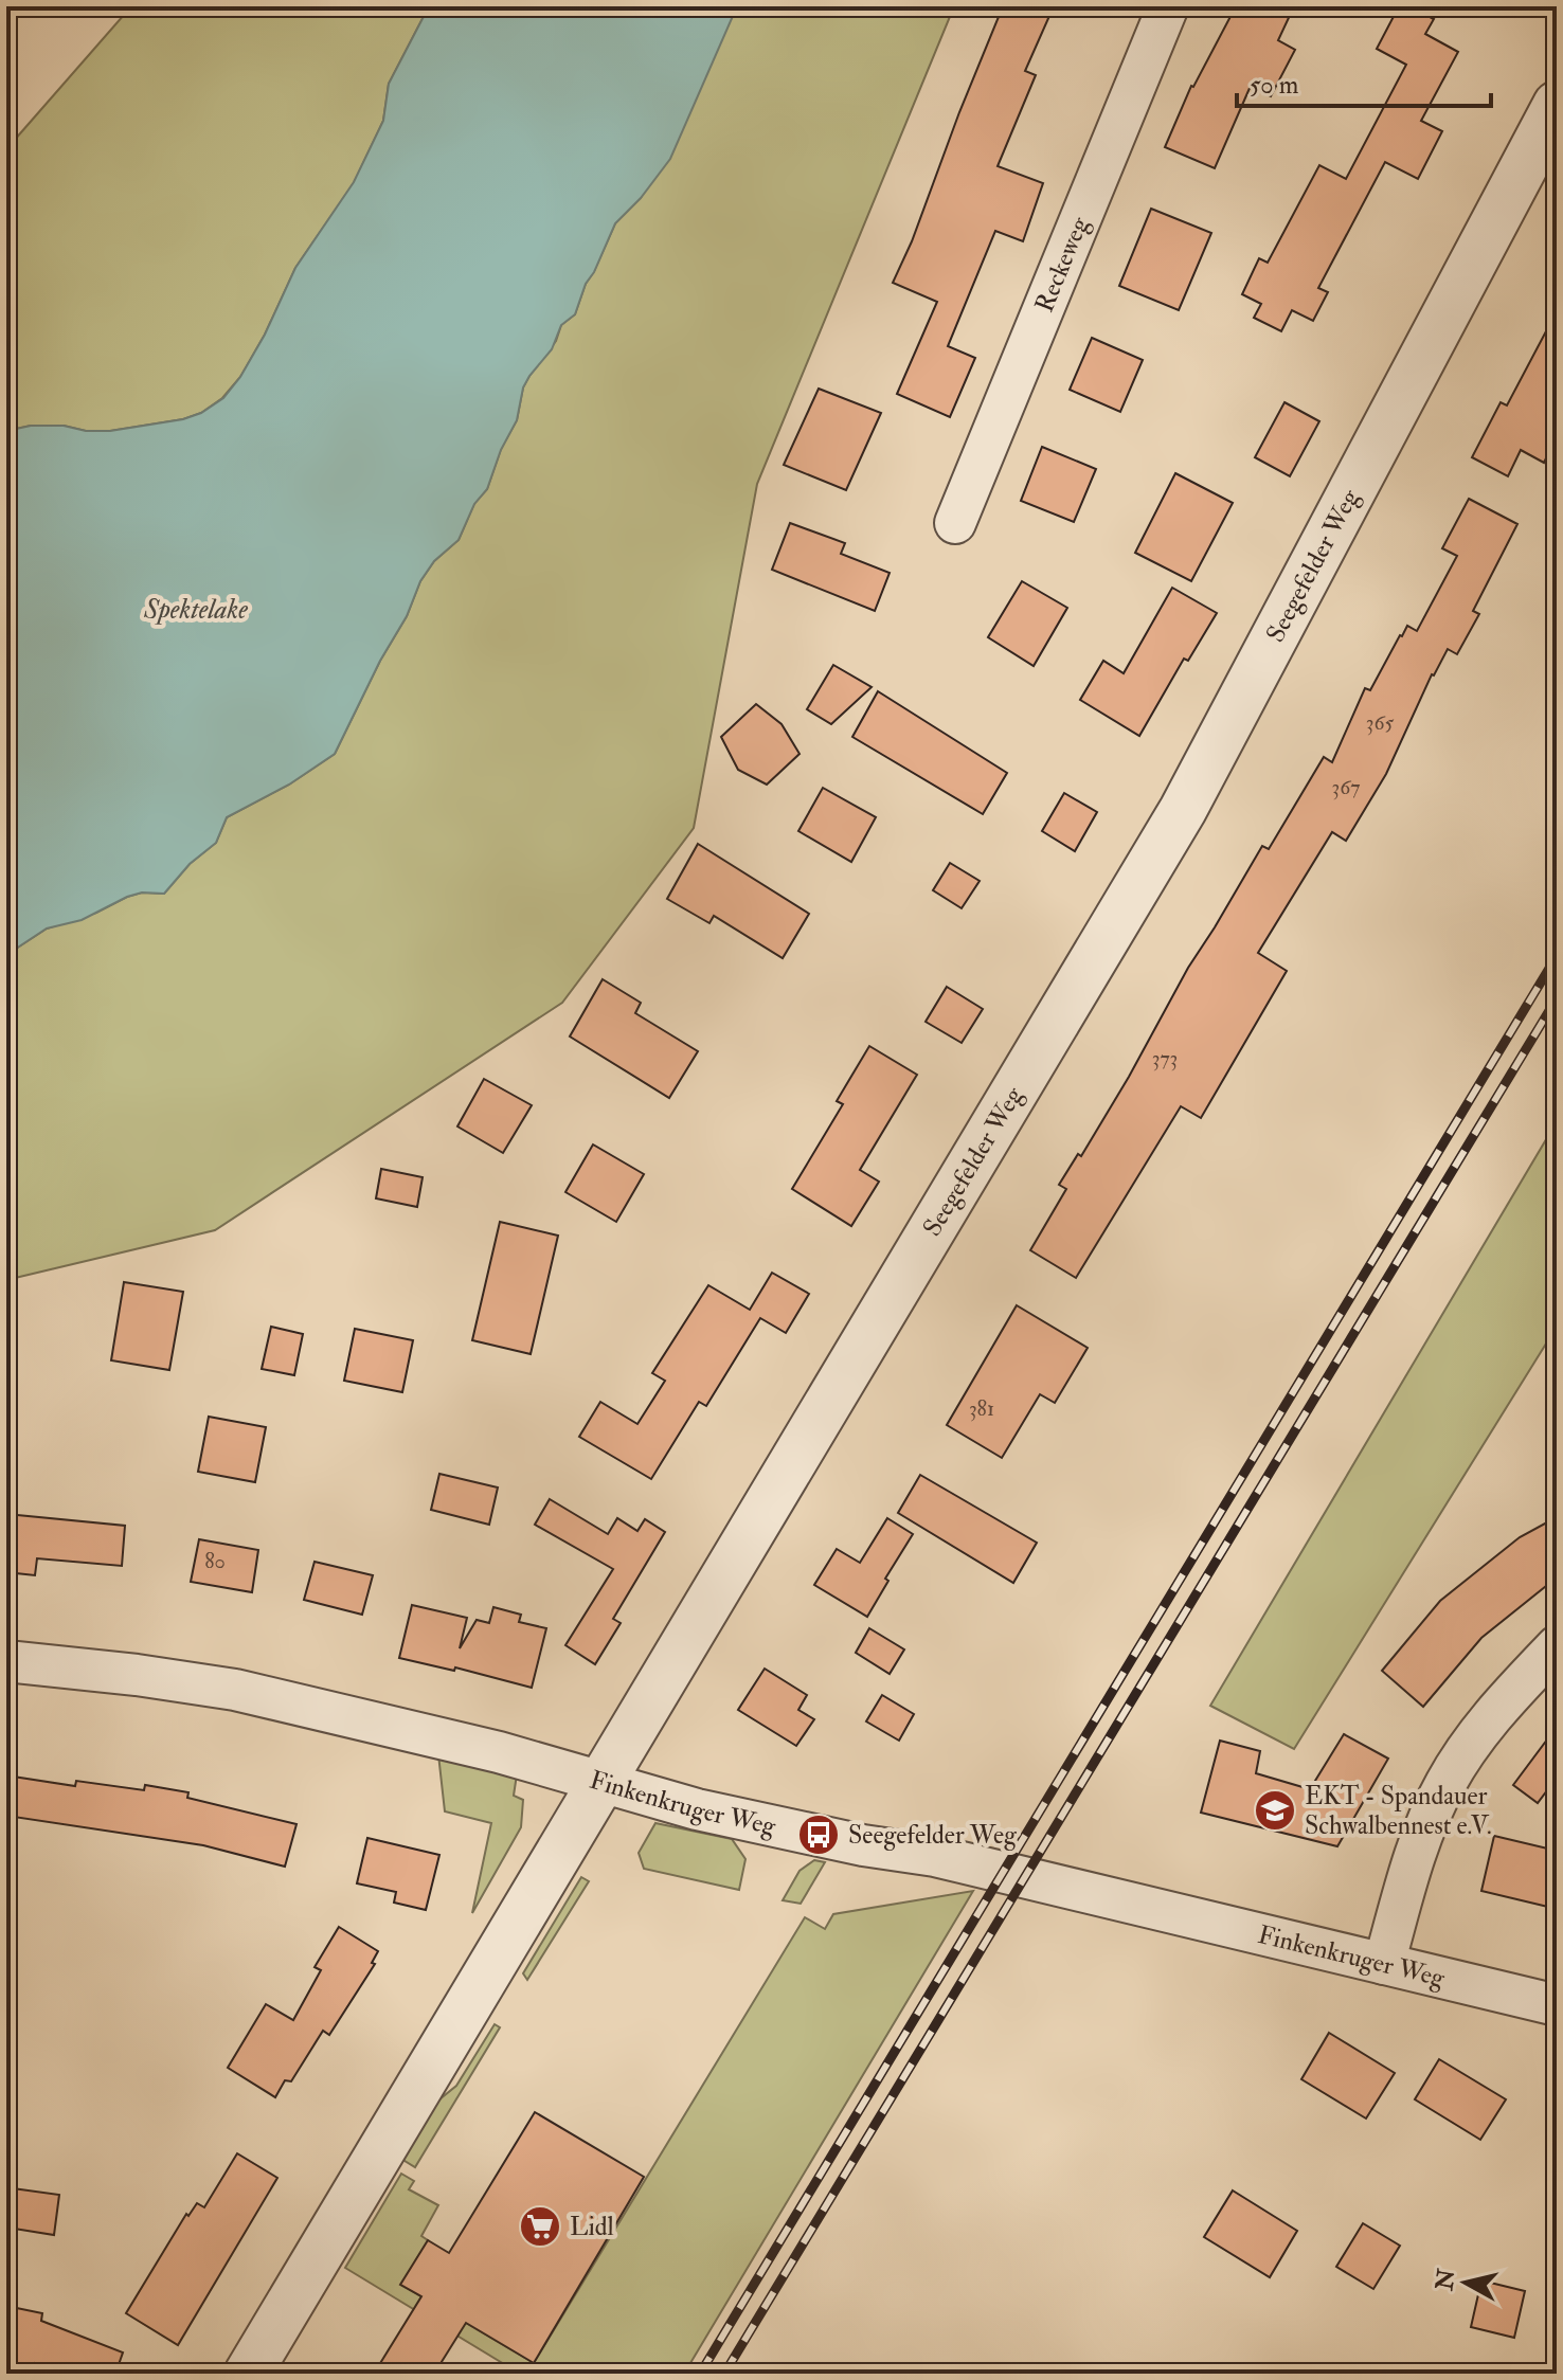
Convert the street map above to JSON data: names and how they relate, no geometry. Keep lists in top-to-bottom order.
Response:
{
  "streets": {
    "street": ["Reckeweg", "Seegefelder Weg", "Finkenkruger Weg"]
  },
  "crossings": [
    ["Seegefelder Weg", "Finkenkruger Weg"]
  ],
  "water": ["Spektelake"],
  "places": {
    "school or university": ["EKT - Spandauer Schwalbennest e.V."],
    "bus stop": ["Seegefelder Weg"],
    "supermarket": ["Lidl"]
  },
  "house_numbers": [
    "365",
    "367",
    "373",
    "381",
    "80"
  ],
  "scale_bar": "50 m",
  "north": "left"
}
